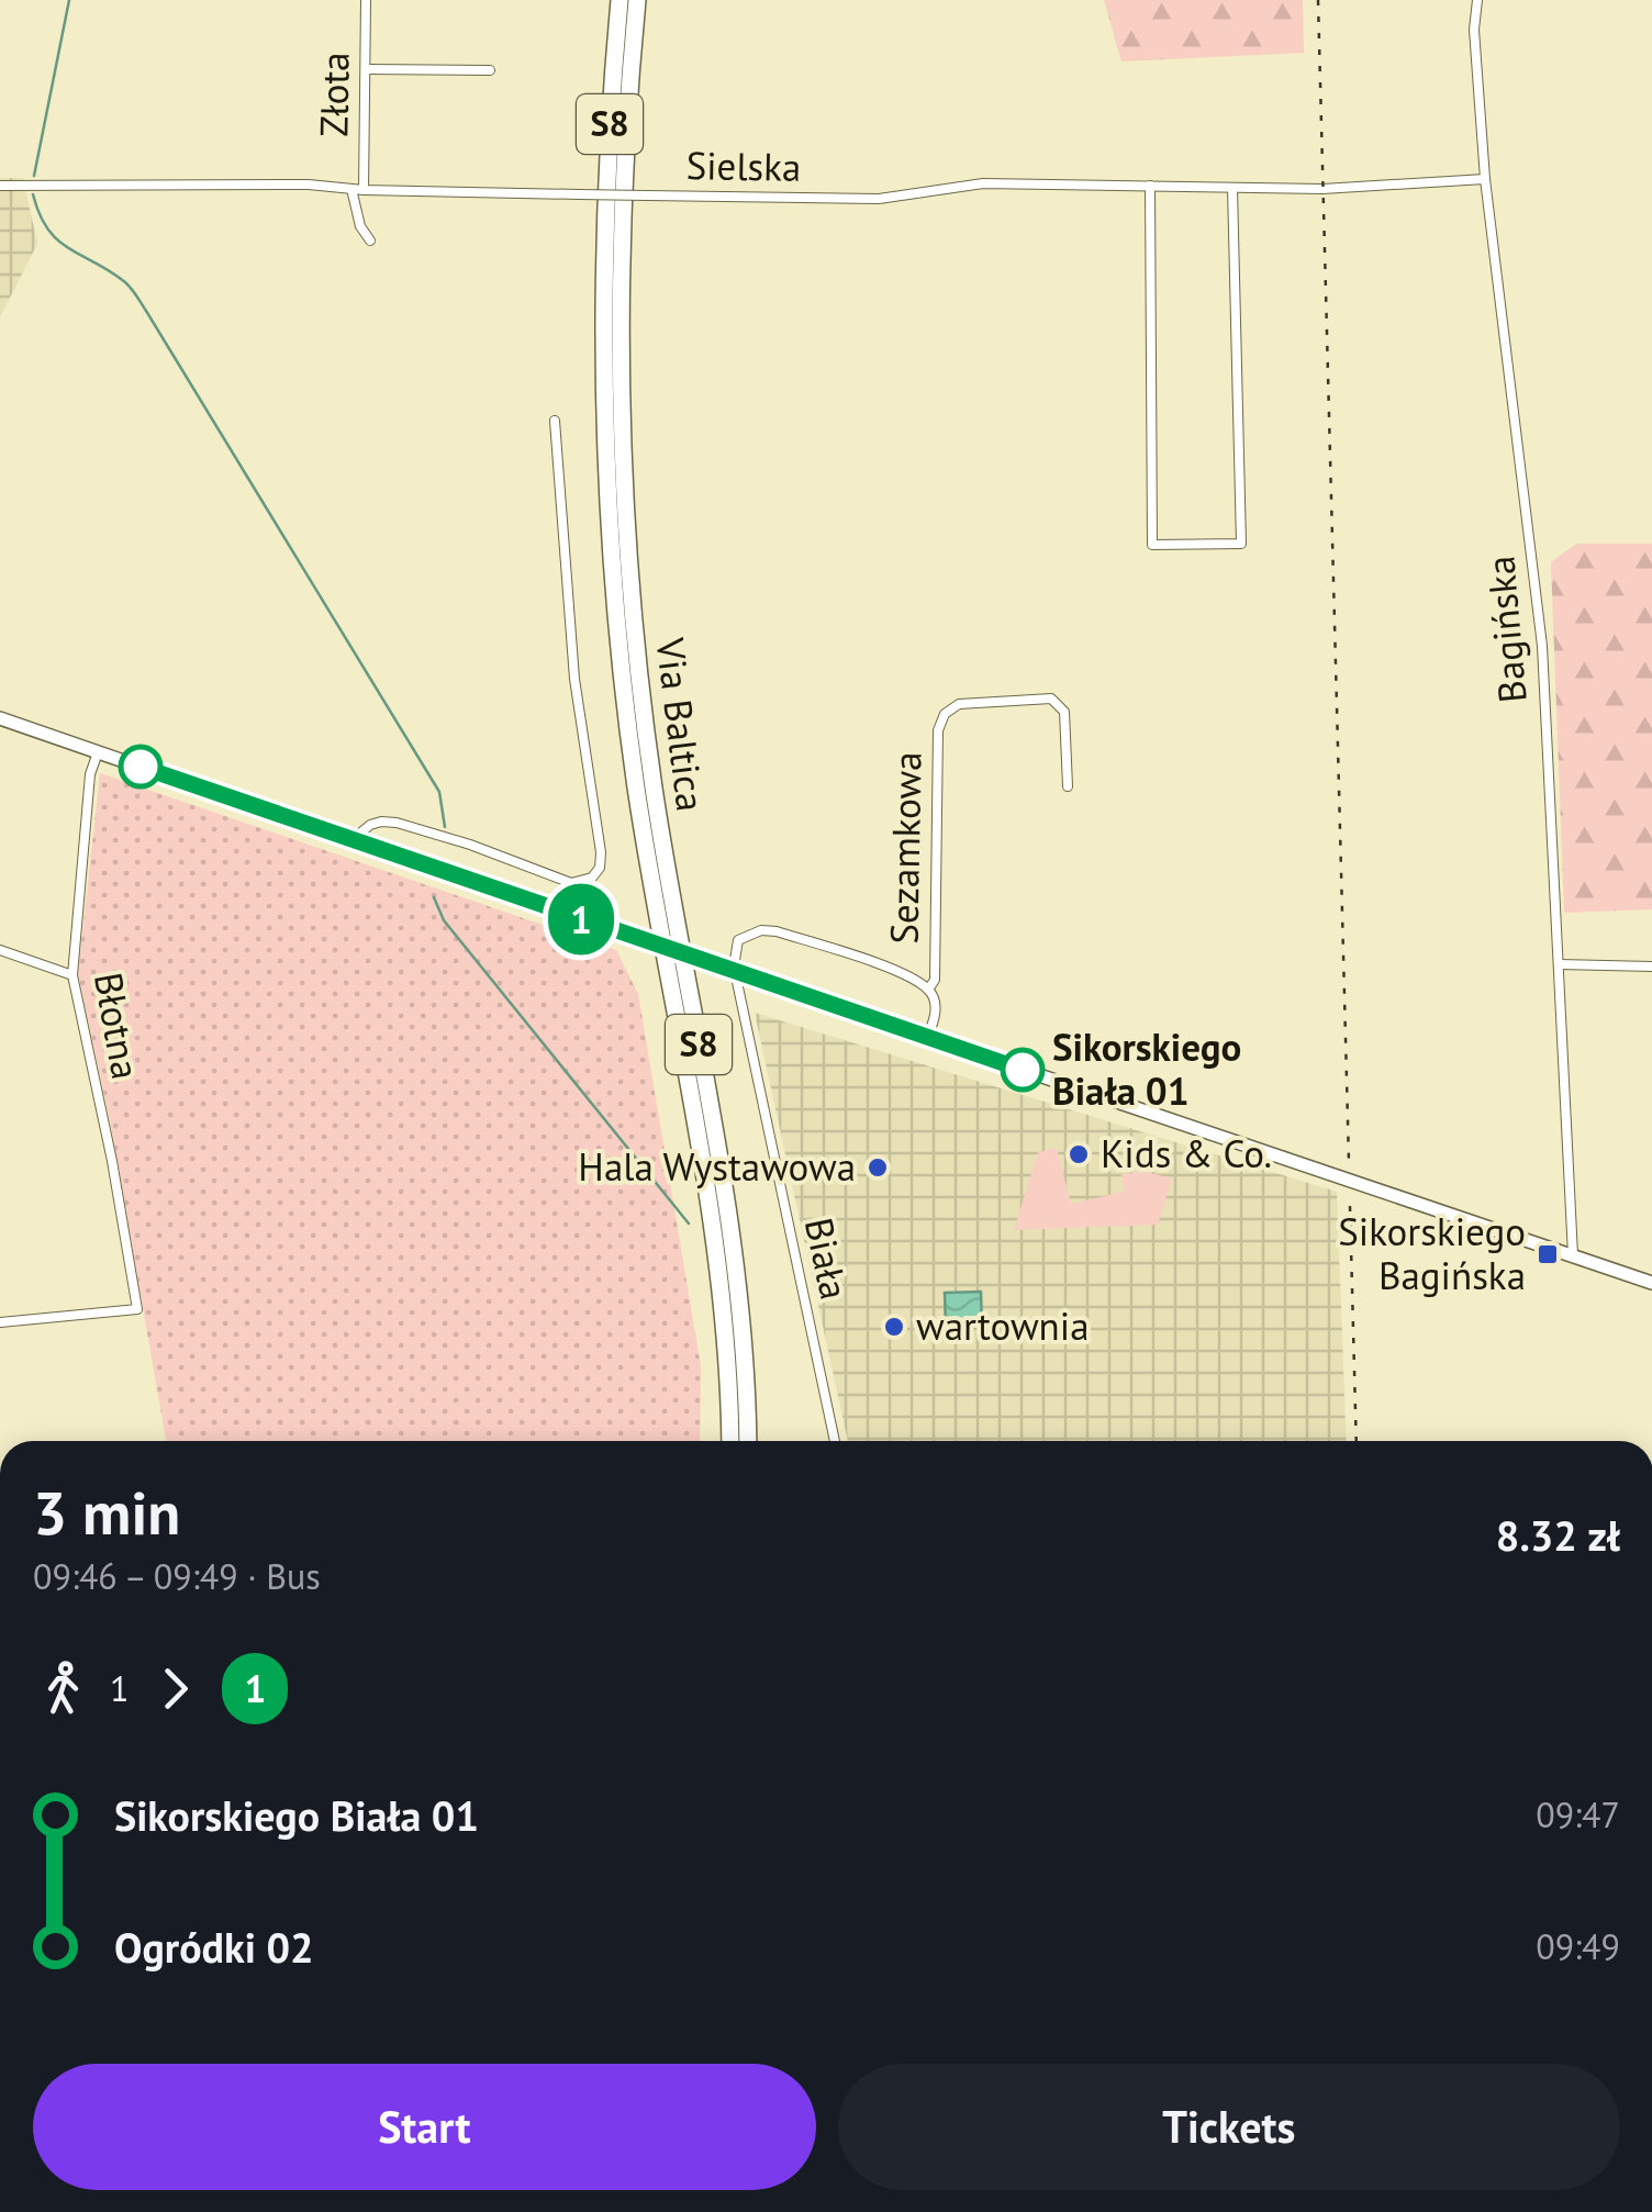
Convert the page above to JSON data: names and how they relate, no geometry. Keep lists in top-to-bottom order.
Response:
{
  "streets": {
    "highway": ["S8", "Via Baltica"],
    "street": [
      "Złota",
      "Sielska",
      "Bagińska",
      "Sezamkowa",
      "Błotna",
      "Biała"
    ]
  },
  "crossings": [
    ["Złota", "Sielska"],
    ["Sielska", "Bagińska"],
    ["Sezamkowa", "Biała"]
  ],
  "places": {
    "other": [
      "Sikorskiego Biała 01",
      "Kids & Co.",
      "Hala Wystawowa",
      "wartownia"
    ],
    "transit": ["Sikorskiego Bagińska"]
  },
  "lines": ["bus line 1"],
  "page": {
    "on_map": "1",
    "heading": ["3 min", "09:46 – 09:49 · Bus", "8.32 zł"],
    "legs": ["1", "1"],
    "list": [
      {
        "name": "Sikorskiego Biała 01",
        "value": "09:47"
      },
      {
        "name": "Ogródki 02",
        "value": "09:49"
      }
    ],
    "buttons": ["Start", "Tickets"]
  }
}
